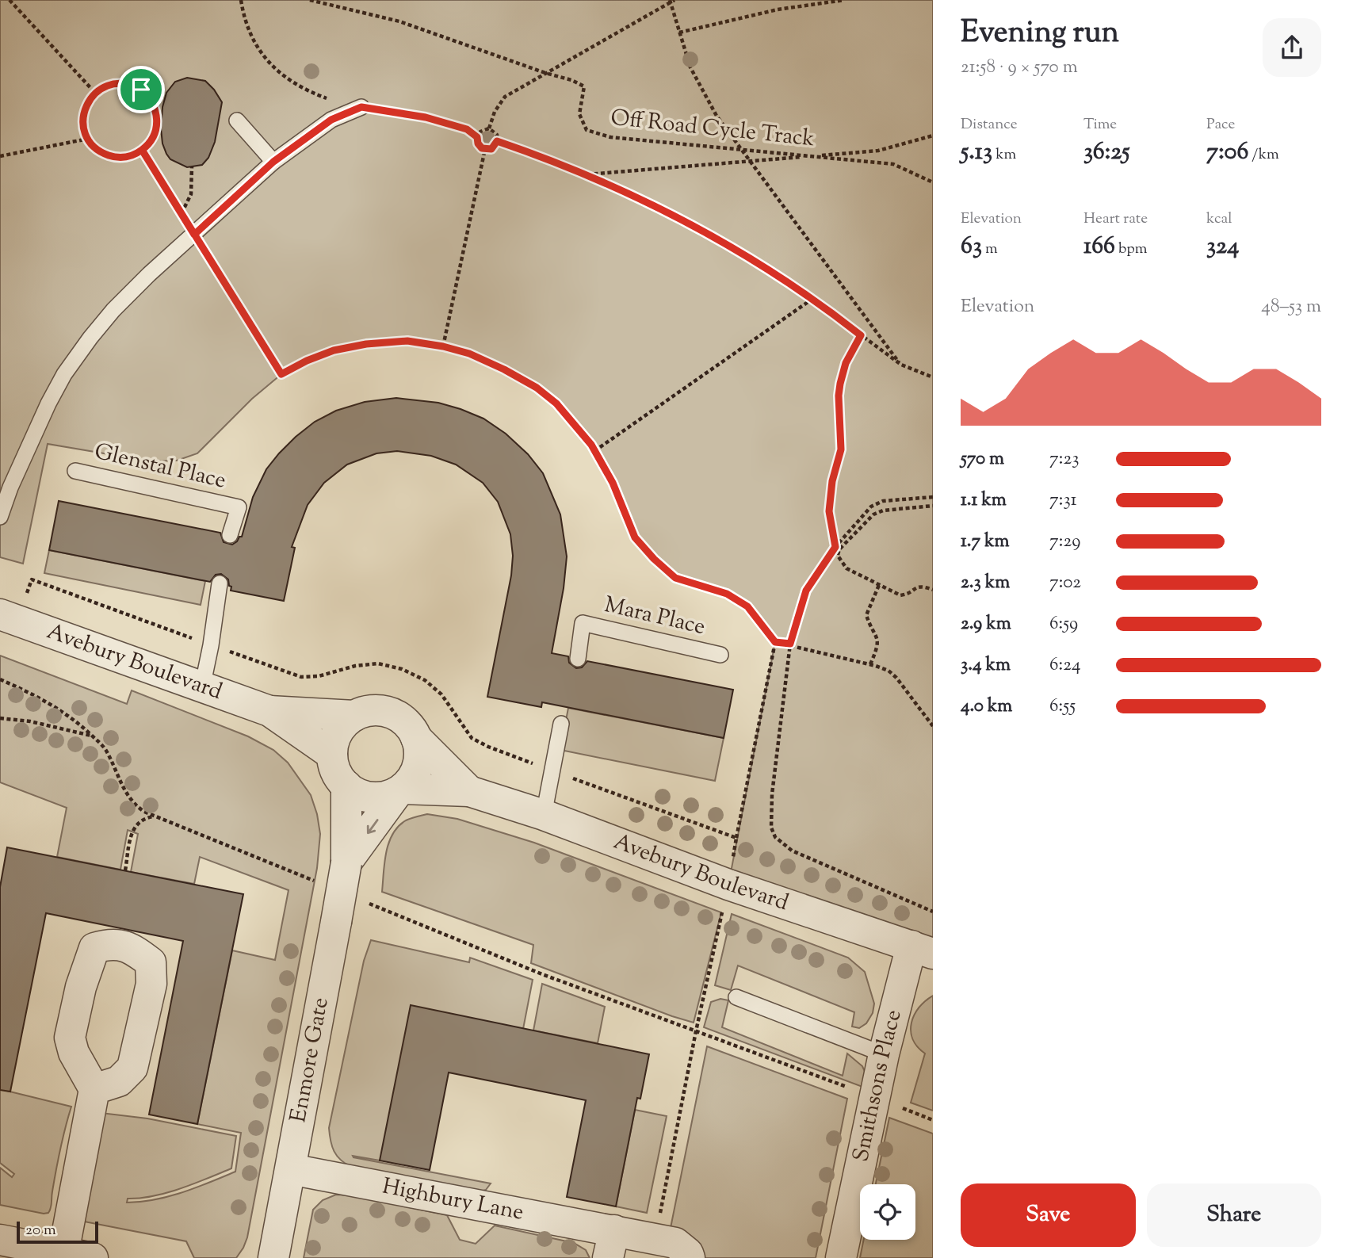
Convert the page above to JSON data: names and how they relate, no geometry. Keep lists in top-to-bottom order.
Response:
{
  "streets": {
    "street": [
      "Avebury Boulevard",
      "Enmore Gate",
      "Smithsons Place",
      "Highbury Lane"
    ],
    "lane": ["Glenstal Place", "Mara Place"],
    "path": ["Off Road Cycle Track"]
  },
  "crossings": [
    ["Avebury Boulevard", "Enmore Gate"],
    ["Avebury Boulevard", "Smithsons Place"],
    ["Enmore Gate", "Highbury Lane"]
  ],
  "scale_bar": "20 m",
  "page": {
    "heading": ["Evening run", "21:58 · 9 × 570 m"],
    "stats": [
      ["Distance", "5.13 km"],
      ["Time", "36:25"],
      ["Pace", "7:06 /km"],
      ["Elevation", "63 m"],
      ["Heart rate", "166 bpm"],
      ["kcal", "324"]
    ],
    "chart": ["Elevation", "48–53 m"],
    "list": [
      {
        "name": "570 m",
        "note": "7:23"
      },
      {
        "name": "1.1 km",
        "note": "7:31"
      },
      {
        "name": "1.7 km",
        "note": "7:29"
      },
      {
        "name": "2.3 km",
        "note": "7:02"
      },
      {
        "name": "2.9 km",
        "note": "6:59"
      },
      {
        "name": "3.4 km",
        "note": "6:24"
      },
      {
        "name": "4.0 km",
        "note": "6:55"
      }
    ],
    "buttons": ["Save", "Share"],
    "scale": "20 m"
  }
}
